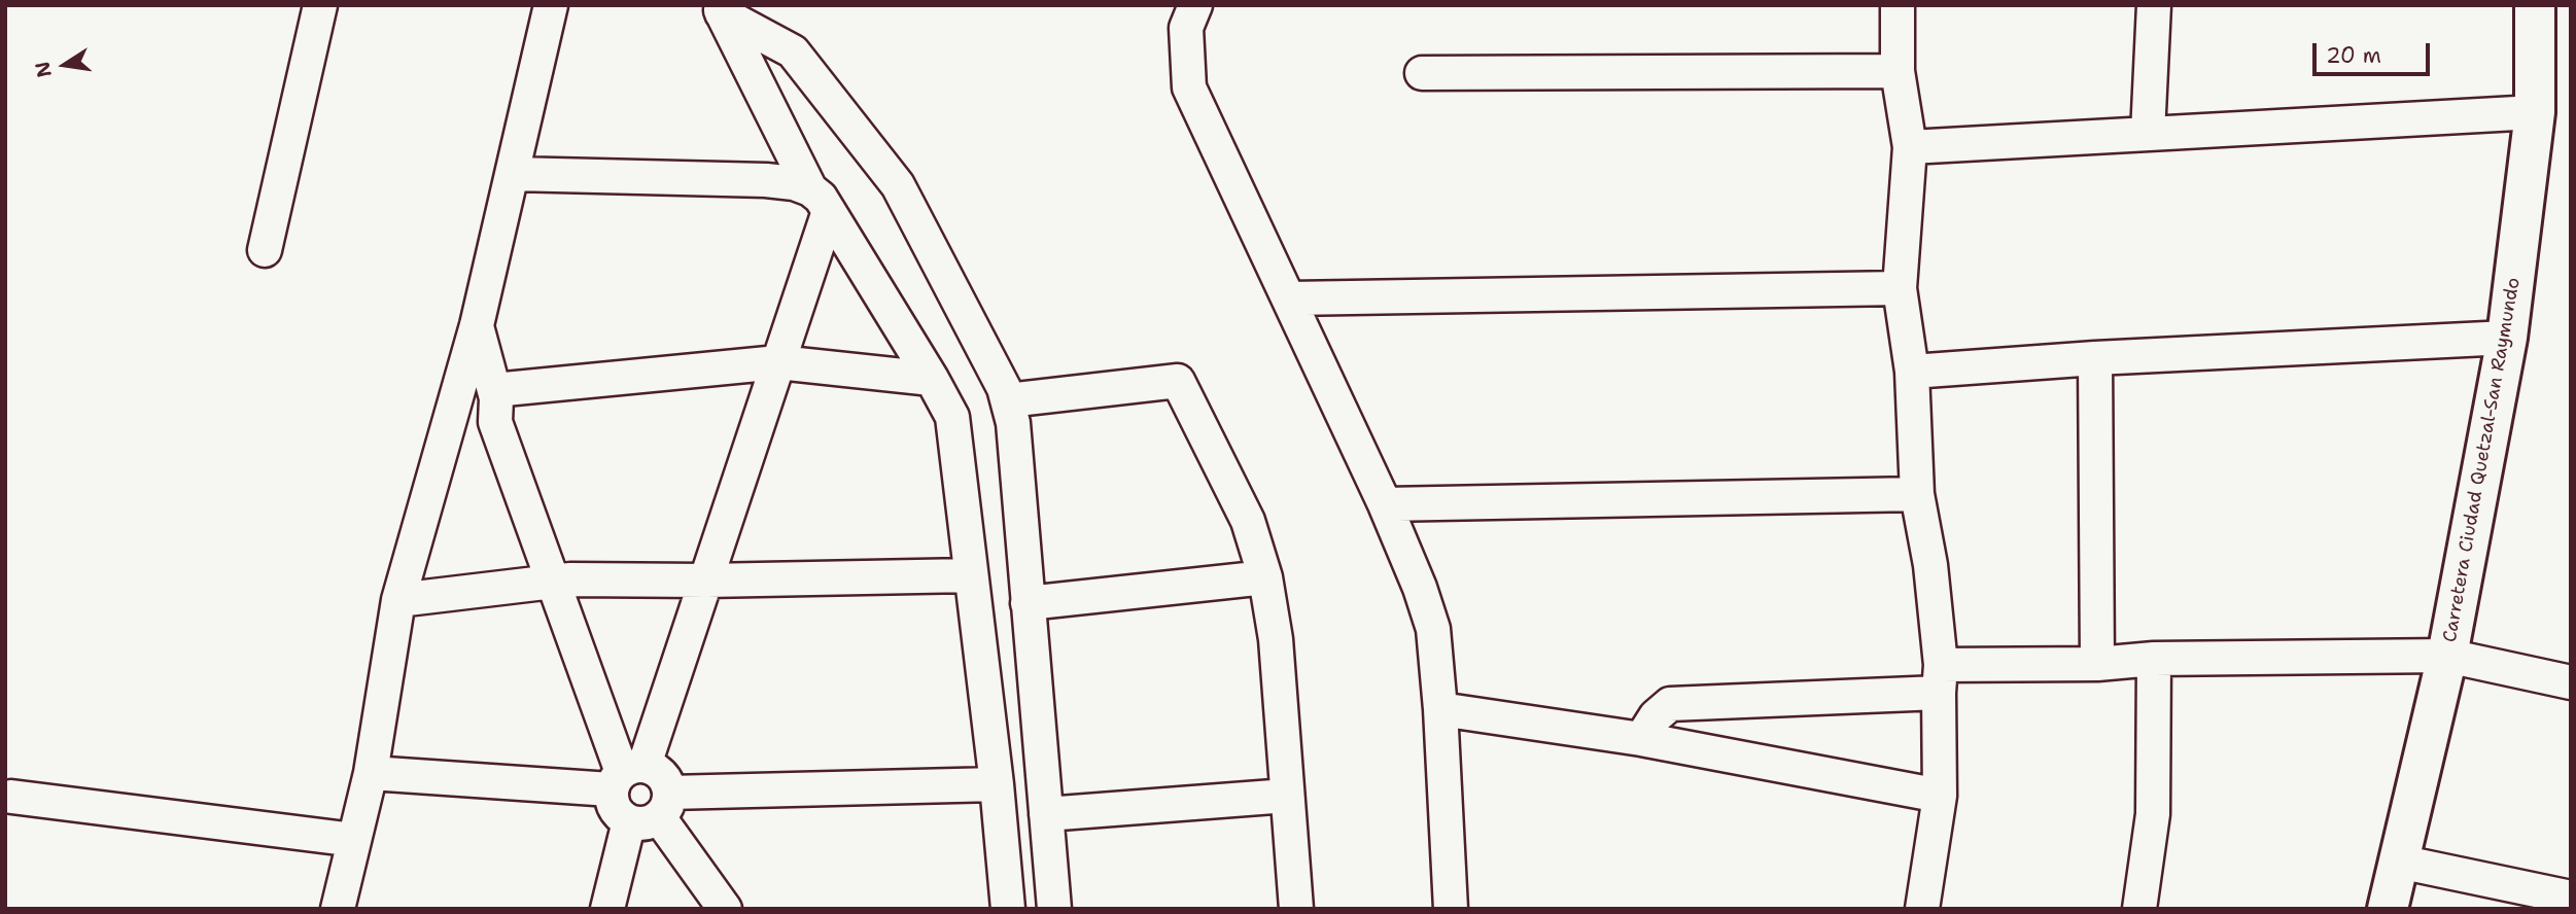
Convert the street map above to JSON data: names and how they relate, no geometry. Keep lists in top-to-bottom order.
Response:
{
  "streets": {
    "main road": ["Carretera Ciudad Quetzal-San Raymundo"]
  },
  "scale_bar": "20 m",
  "north": "left"
}
